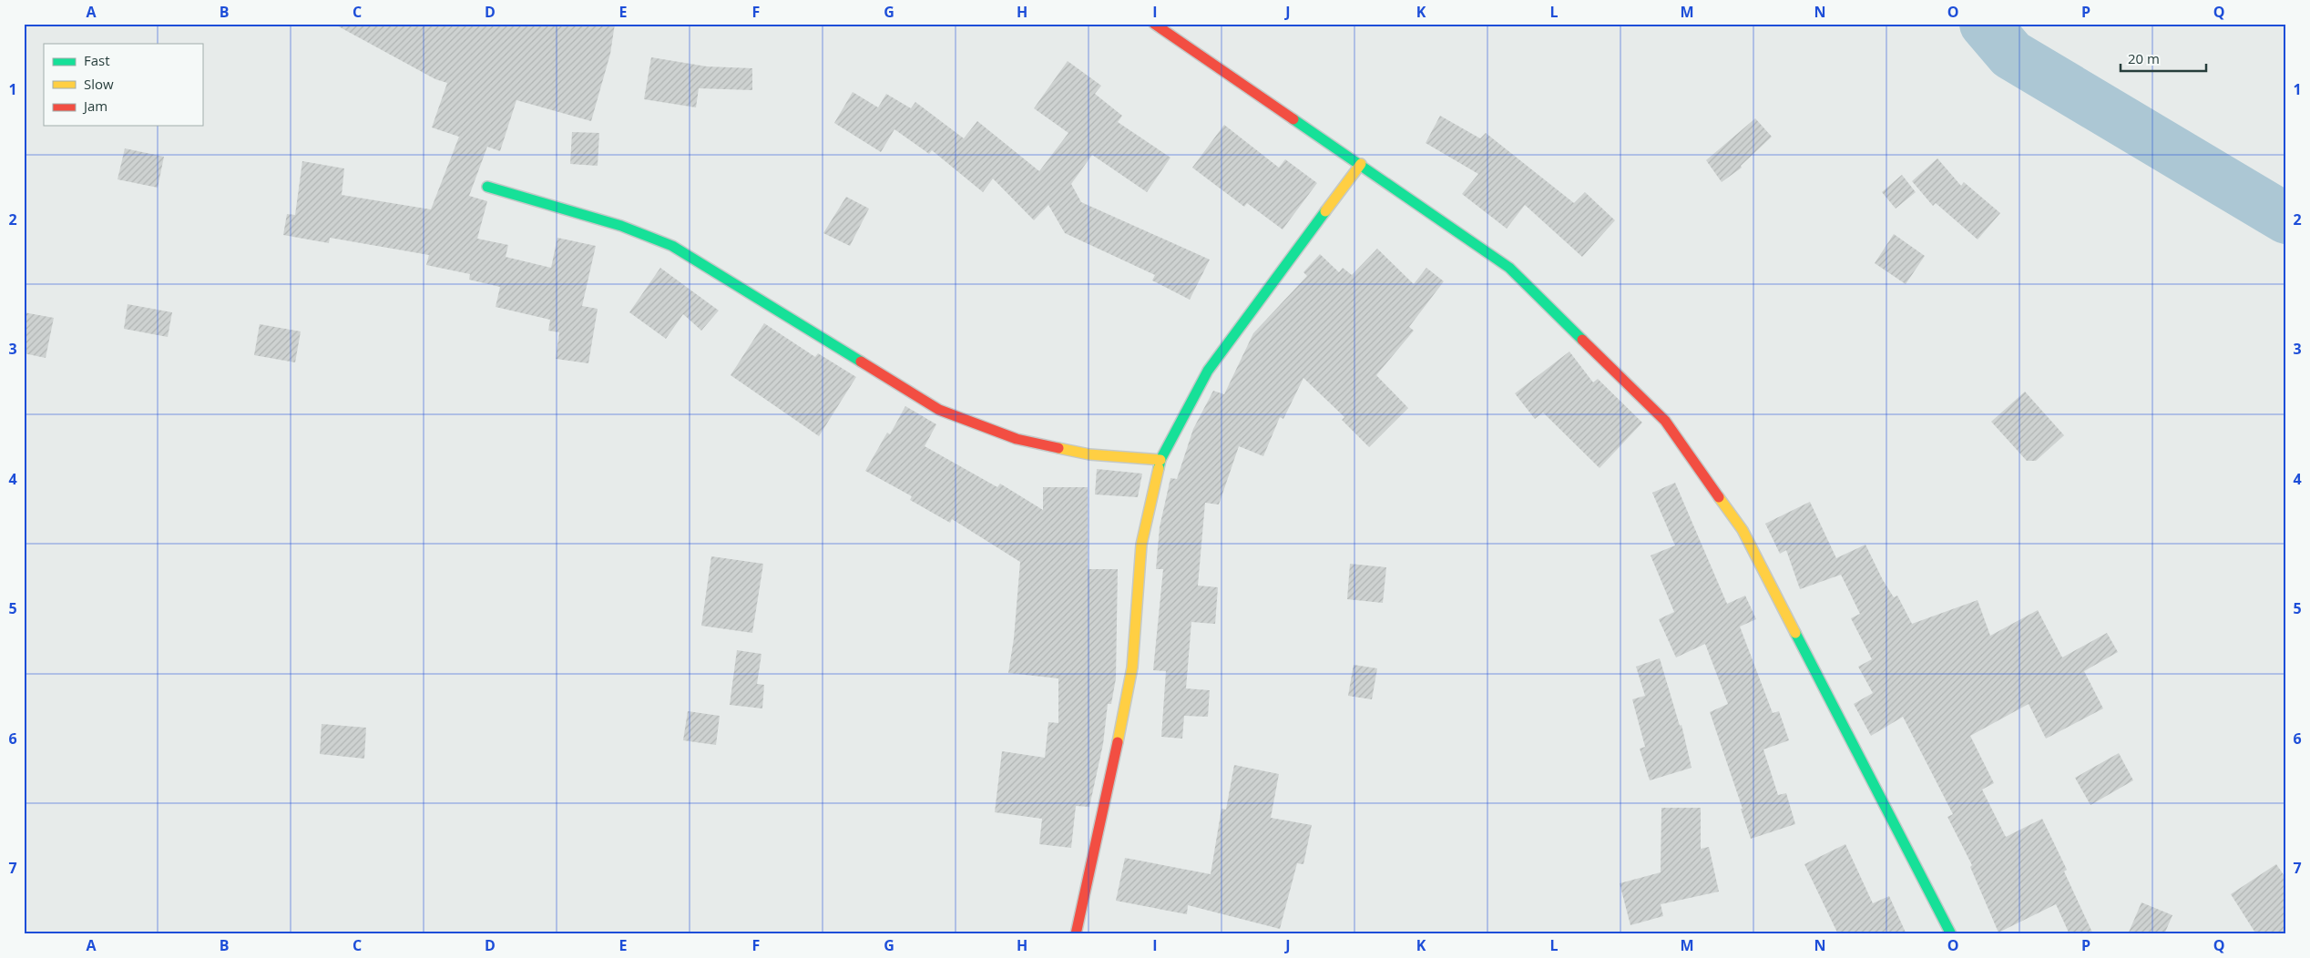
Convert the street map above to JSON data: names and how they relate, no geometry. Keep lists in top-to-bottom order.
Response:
{
  "legend": ["Fast", "Slow", "Jam"],
  "scale_bar": "20 m",
  "grid": {
    "columns": [
      "A",
      "B",
      "C",
      "D",
      "E",
      "F",
      "G",
      "H",
      "I",
      "J",
      "K",
      "L",
      "M",
      "N",
      "O",
      "P",
      "Q"
    ],
    "rows": [
      "1",
      "2",
      "3",
      "4",
      "5",
      "6",
      "7"
    ]
  }
}
